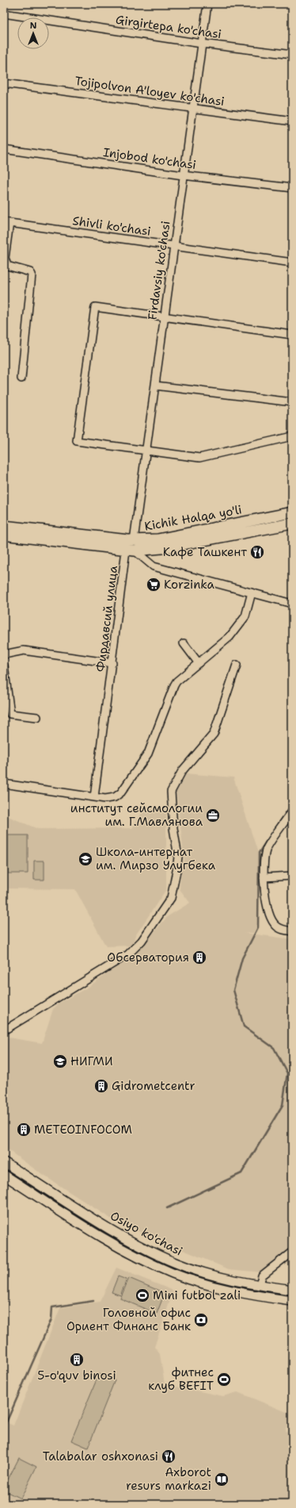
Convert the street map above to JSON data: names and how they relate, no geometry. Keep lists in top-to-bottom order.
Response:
{
  "streets": {
    "highway": ["Kichik Halqa yo'li"],
    "main road": ["Osiyo ko'chasi"],
    "street": [
      "Girgirtepa ko'chasi",
      "Tojipolvon A'loyev ko'chasi",
      "Injobod ko'chasi",
      "Shivli ko'chasi",
      "Firdavsiy ko'chasi",
      "Фирдавсий улица"
    ]
  },
  "crossings": [
    ["Girgirtepa ko'chasi", "Firdavsiy ko'chasi"],
    ["Tojipolvon A'loyev ko'chasi", "Firdavsiy ko'chasi"],
    ["Injobod ko'chasi", "Firdavsiy ko'chasi"],
    ["Shivli ko'chasi", "Firdavsiy ko'chasi"],
    ["Firdavsiy ko'chasi", "Kichik Halqa yo'li"],
    ["Firdavsiy ko'chasi", "Фирдавсий улица"],
    ["Kichik Halqa yo'li", "Фирдавсий улица"]
  ],
  "places": {
    "restaurant": ["Кафе Ташкент", "Talabalar oshxonasi"],
    "supermarket": ["Korzinka"],
    "office": ["институт сейсмологии им. Г.Мавлянова"],
    "school or university": ["Школа-интернат им. Мирзо Улугбека", "НИГМИ"],
    "building": [
      "Обсерватория",
      "Gidrometcentr",
      "METEOINFOCOM",
      "5-o'quv binosi"
    ],
    "sports": ["Mini futbol zali", "фитнес клуб BEFIT"],
    "bank": ["Головной офис Ориент Финанс Банк"],
    "library": ["Axborot resurs markazi"]
  },
  "north": "top"
}
